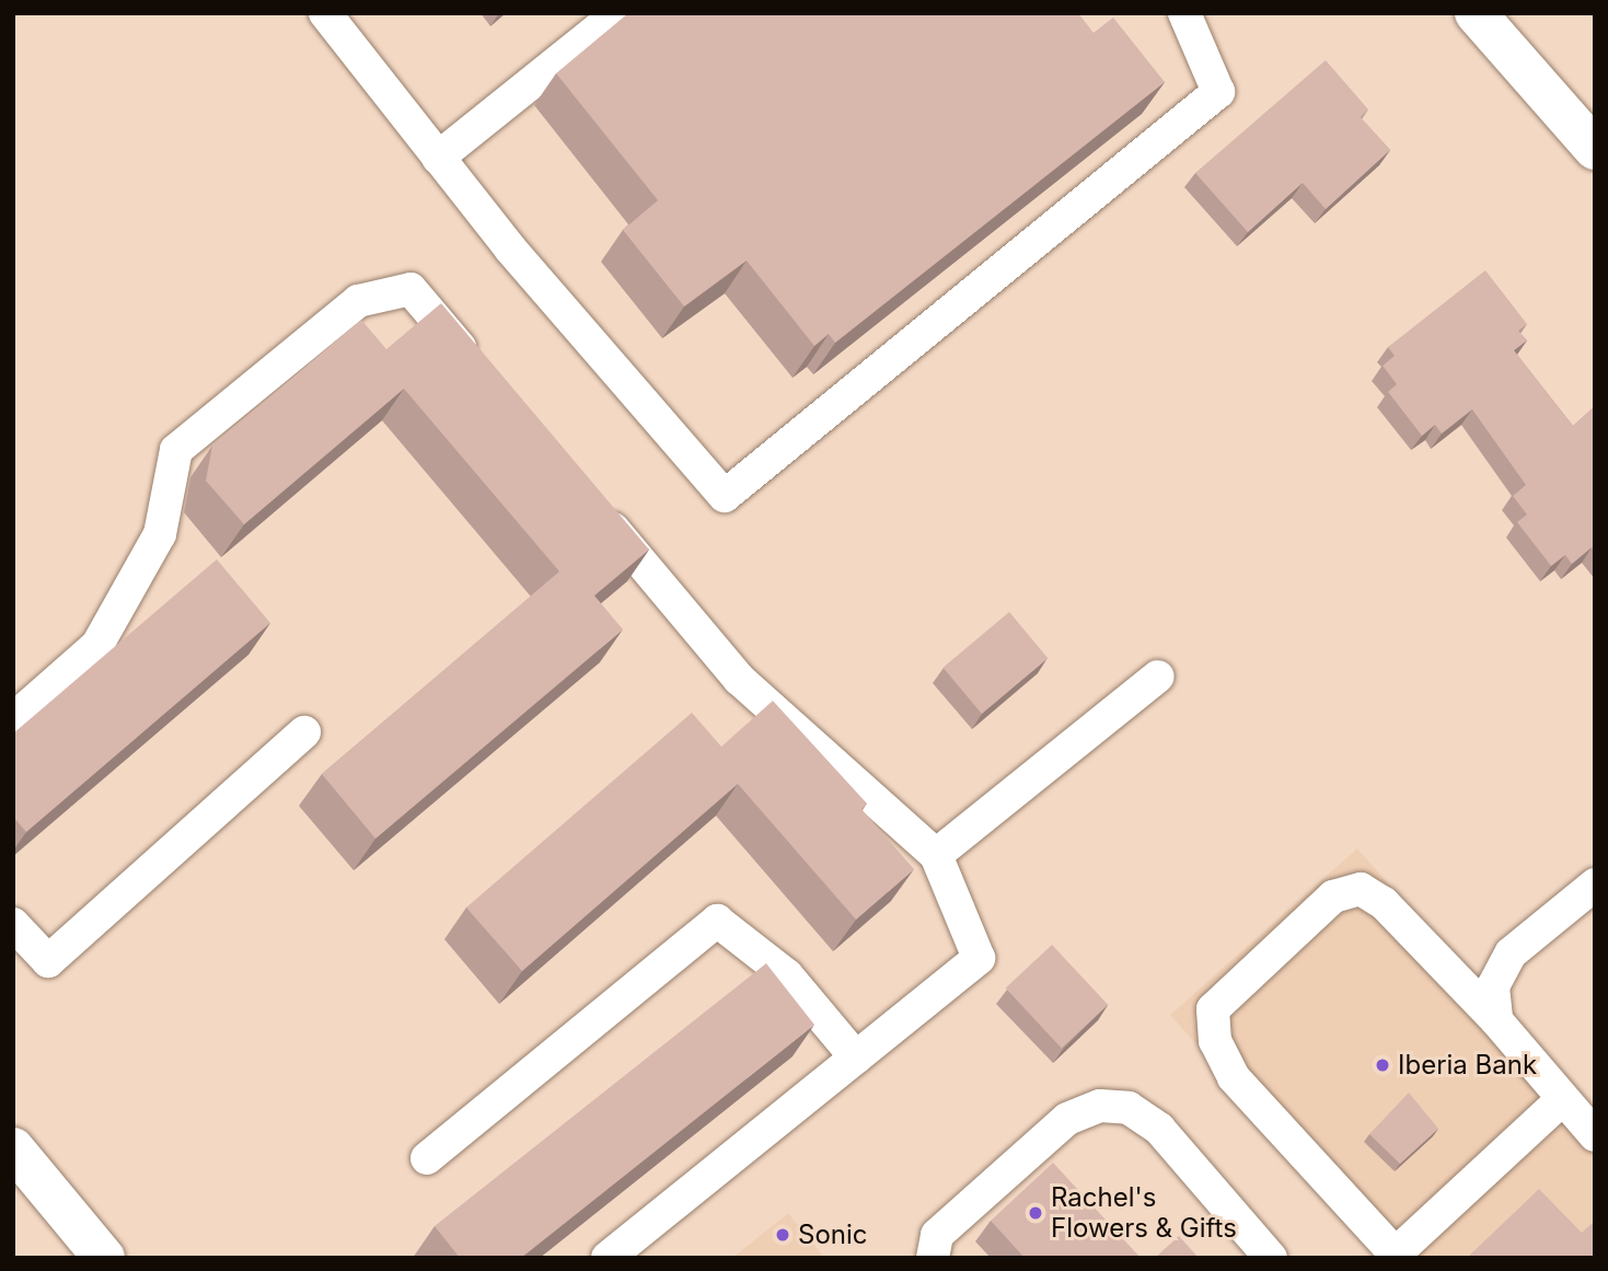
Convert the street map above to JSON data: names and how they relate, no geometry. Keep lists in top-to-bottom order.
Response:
{
  "places": ["Iberia Bank", "Rachel's Flowers & Gifts", "Sonic"]
}
